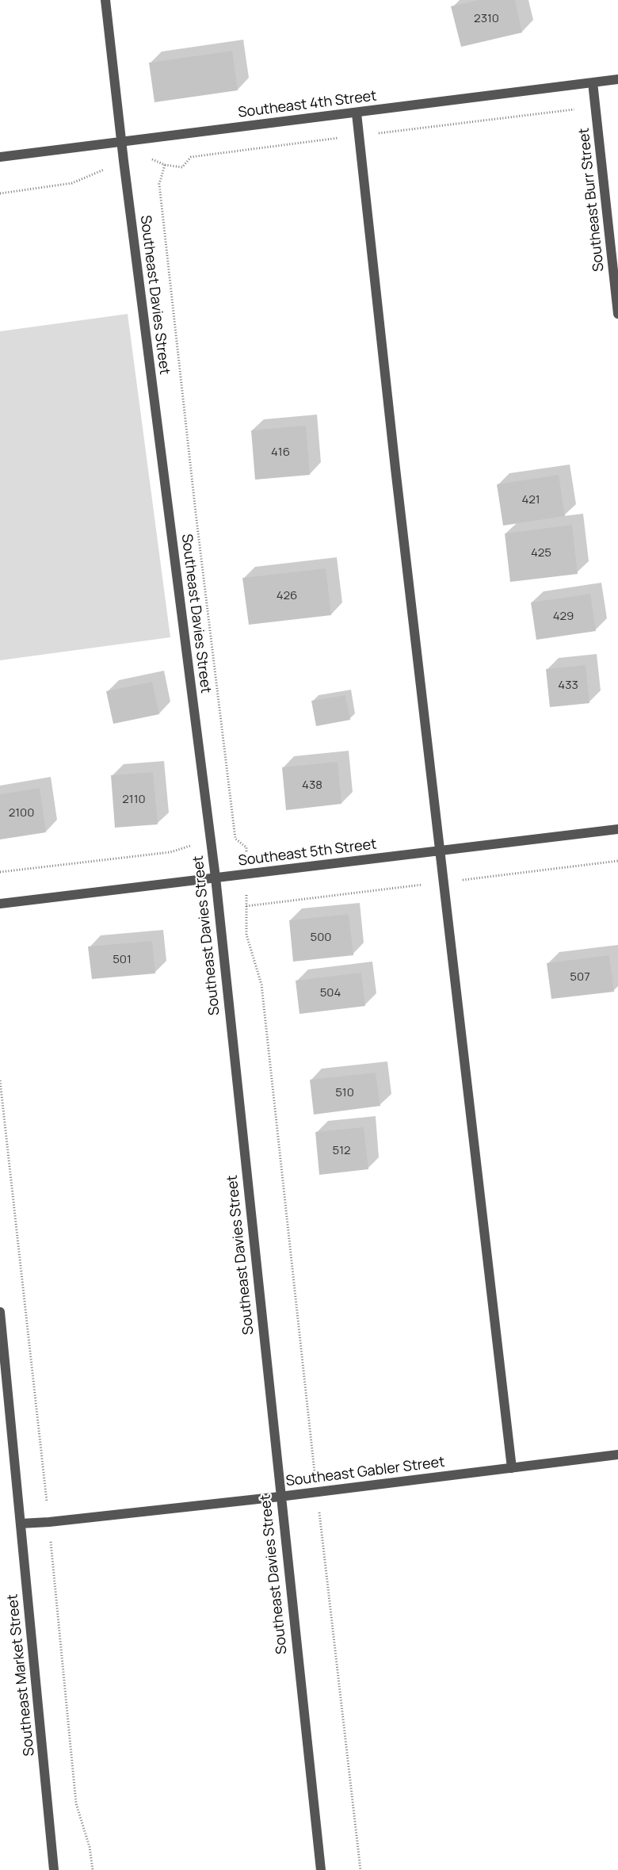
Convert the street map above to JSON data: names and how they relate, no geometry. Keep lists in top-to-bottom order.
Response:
{
  "streets": {
    "street": [
      "Southeast 4th Street",
      "Southeast Burr Street",
      "Southeast Davies Street",
      "Southeast 5th Street",
      "Southeast Gabler Street",
      "Southeast Market Street"
    ]
  },
  "crossings": [
    ["Southeast 4th Street", "Southeast Burr Street"],
    ["Southeast 4th Street", "Southeast Davies Street"],
    ["Southeast Davies Street", "Southeast 5th Street"],
    ["Southeast Davies Street", "Southeast Gabler Street"],
    ["Southeast Gabler Street", "Southeast Market Street"]
  ],
  "house_numbers": [
    "2310",
    "416",
    "421",
    "425",
    "426",
    "429",
    "433",
    "438",
    "2110",
    "2100",
    "500",
    "501",
    "507",
    "504",
    "510",
    "512"
  ]
}
